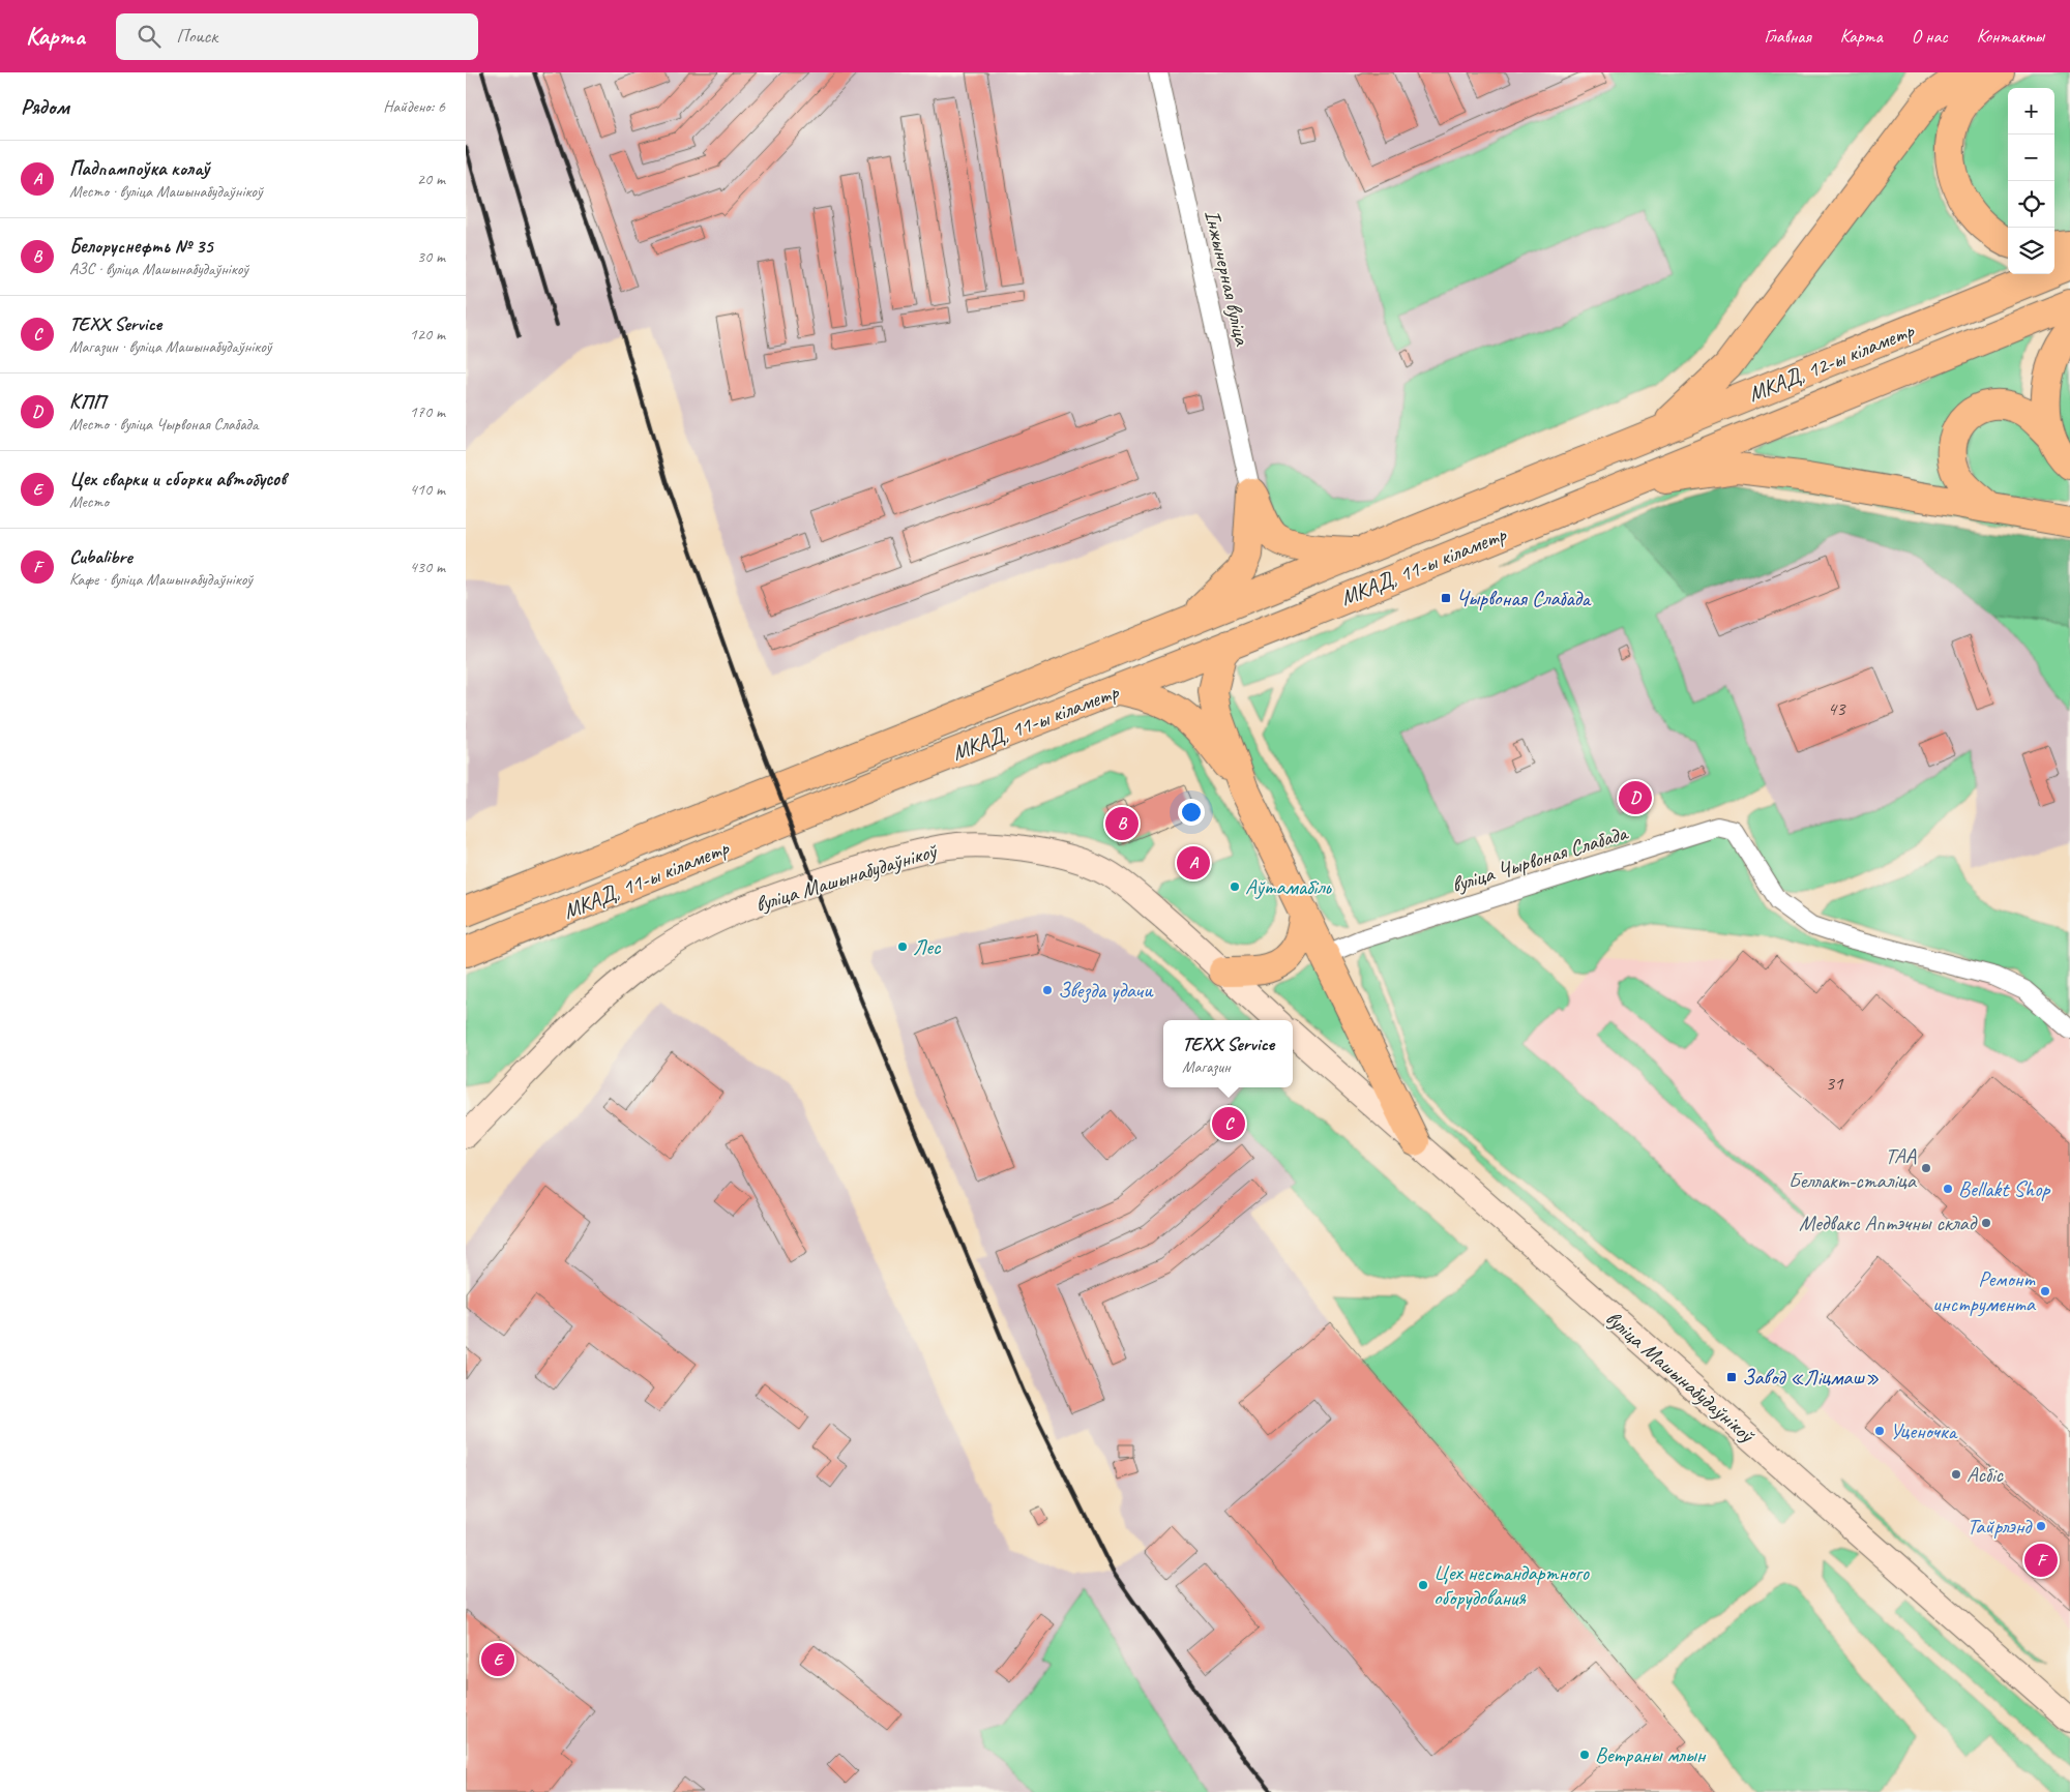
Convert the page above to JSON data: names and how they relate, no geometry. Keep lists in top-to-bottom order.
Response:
{
  "streets": {
    "highway": ["МКАД, 12-ы кіламетр", "МКАД, 11-ы кіламетр"],
    "main road": ["вуліца Машынабудаўнікоў"],
    "street": ["Інжынерная вуліца", "вуліца Чырвоная Слабада"]
  },
  "crossings": [
    ["МКАД, 12-ы кіламетр", "МКАД, 11-ы кіламетр"]
  ],
  "places": {
    "transit": ["Чырвоная Слабада", "Завод «Ліцмаш»"],
    "other": [
      "Аўтамабіль",
      "Лес",
      "Звезда удачи",
      "ТАА Беллакт-сталіца",
      "Bellakt Shop",
      "Медвакс Аптэчны склад",
      "Ремонт инструмента",
      "Уценочка",
      "Асбіс",
      "Тайрлэнд",
      "Цех нестандартного оборудования",
      "Ветраны млын"
    ]
  },
  "house_numbers": ["43", "31"],
  "page": {
    "header": "Карта",
    "search": "Поиск",
    "nav": [
      "Главная",
      "Карта",
      "О нас",
      "Контакты"
    ],
    "heading": ["Рядом", "Найдено: 6"],
    "map_buttons": ["+", "−"],
    "list": [
      {
        "mark": "A",
        "name": "Падпампоўка колаў",
        "note": "Место · вуліца Машынабудаўнікоў",
        "value": "20 m"
      },
      {
        "mark": "B",
        "name": "Белоруснефть № 35",
        "note": "АЗС · вуліца Машынабудаўнікоў",
        "value": "30 m"
      },
      {
        "mark": "C",
        "name": "TEXX Service",
        "note": "Магазин · вуліца Машынабудаўнікоў",
        "value": "120 m"
      },
      {
        "mark": "D",
        "name": "КПП",
        "note": "Место · вуліца Чырвоная Слабада",
        "value": "170 m"
      },
      {
        "mark": "E",
        "name": "Цех сварки и сборки автобусов",
        "note": "Место",
        "value": "410 m"
      },
      {
        "mark": "F",
        "name": "Cubalibre",
        "note": "Кафе · вуліца Машынабудаўнікоў",
        "value": "430 m"
      }
    ],
    "pins": [
      "D",
      "B",
      "A",
      "C",
      "F",
      "E"
    ],
    "popup": ["TEXX Service", "Магазин"]
  }
}
